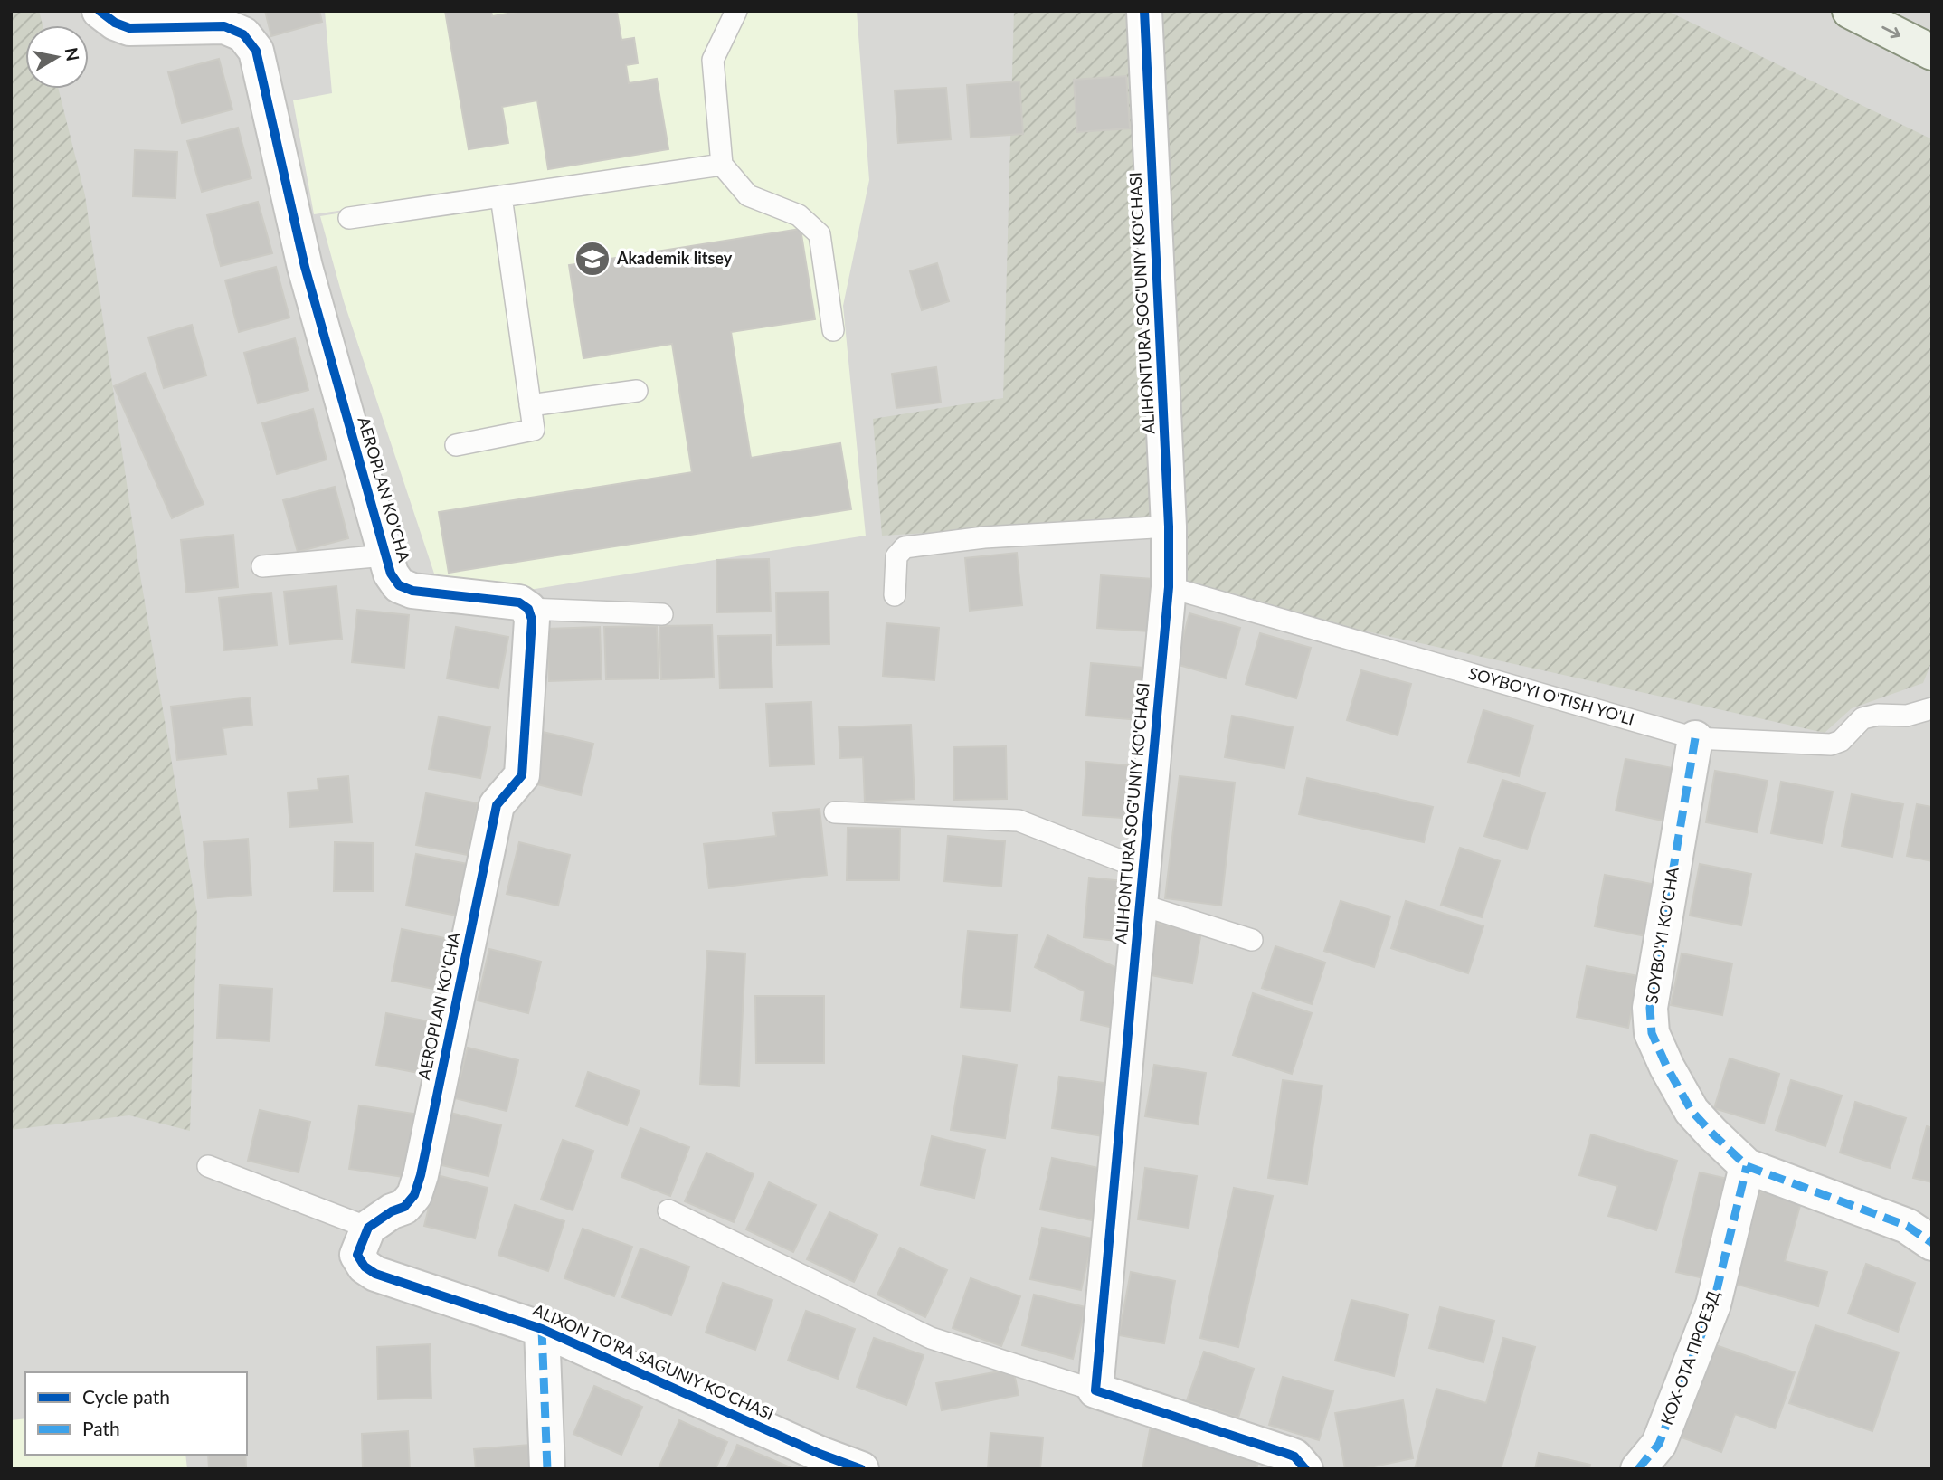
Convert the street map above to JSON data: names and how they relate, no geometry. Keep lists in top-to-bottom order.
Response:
{
  "streets": {
    "street": [
      "ALIHONTURA SOG'UNIY KO'CHASI",
      "AEROPLAN KO'CHA",
      "SOYBO'YI KO'CHA",
      "КОХ-ОТА ПРОЕЗД",
      "ALIXON TO'RA SAGUNIY KO'CHASI"
    ],
    "lane": ["SOYBO'YI O'TISH YO'LI"]
  },
  "crossings": [
    ["ALIHONTURA SOG'UNIY KO'CHASI", "SOYBO'YI O'TISH YO'LI"],
    ["AEROPLAN KO'CHA", "ALIXON TO'RA SAGUNIY KO'CHASI"],
    ["SOYBO'YI O'TISH YO'LI", "SOYBO'YI KO'CHA"],
    ["SOYBO'YI KO'CHA", "КОХ-ОТА ПРОЕЗД"]
  ],
  "places": {
    "school or university": ["Akademik litsey"]
  },
  "legend": ["Cycle path", "Path"],
  "north": "right"
}
